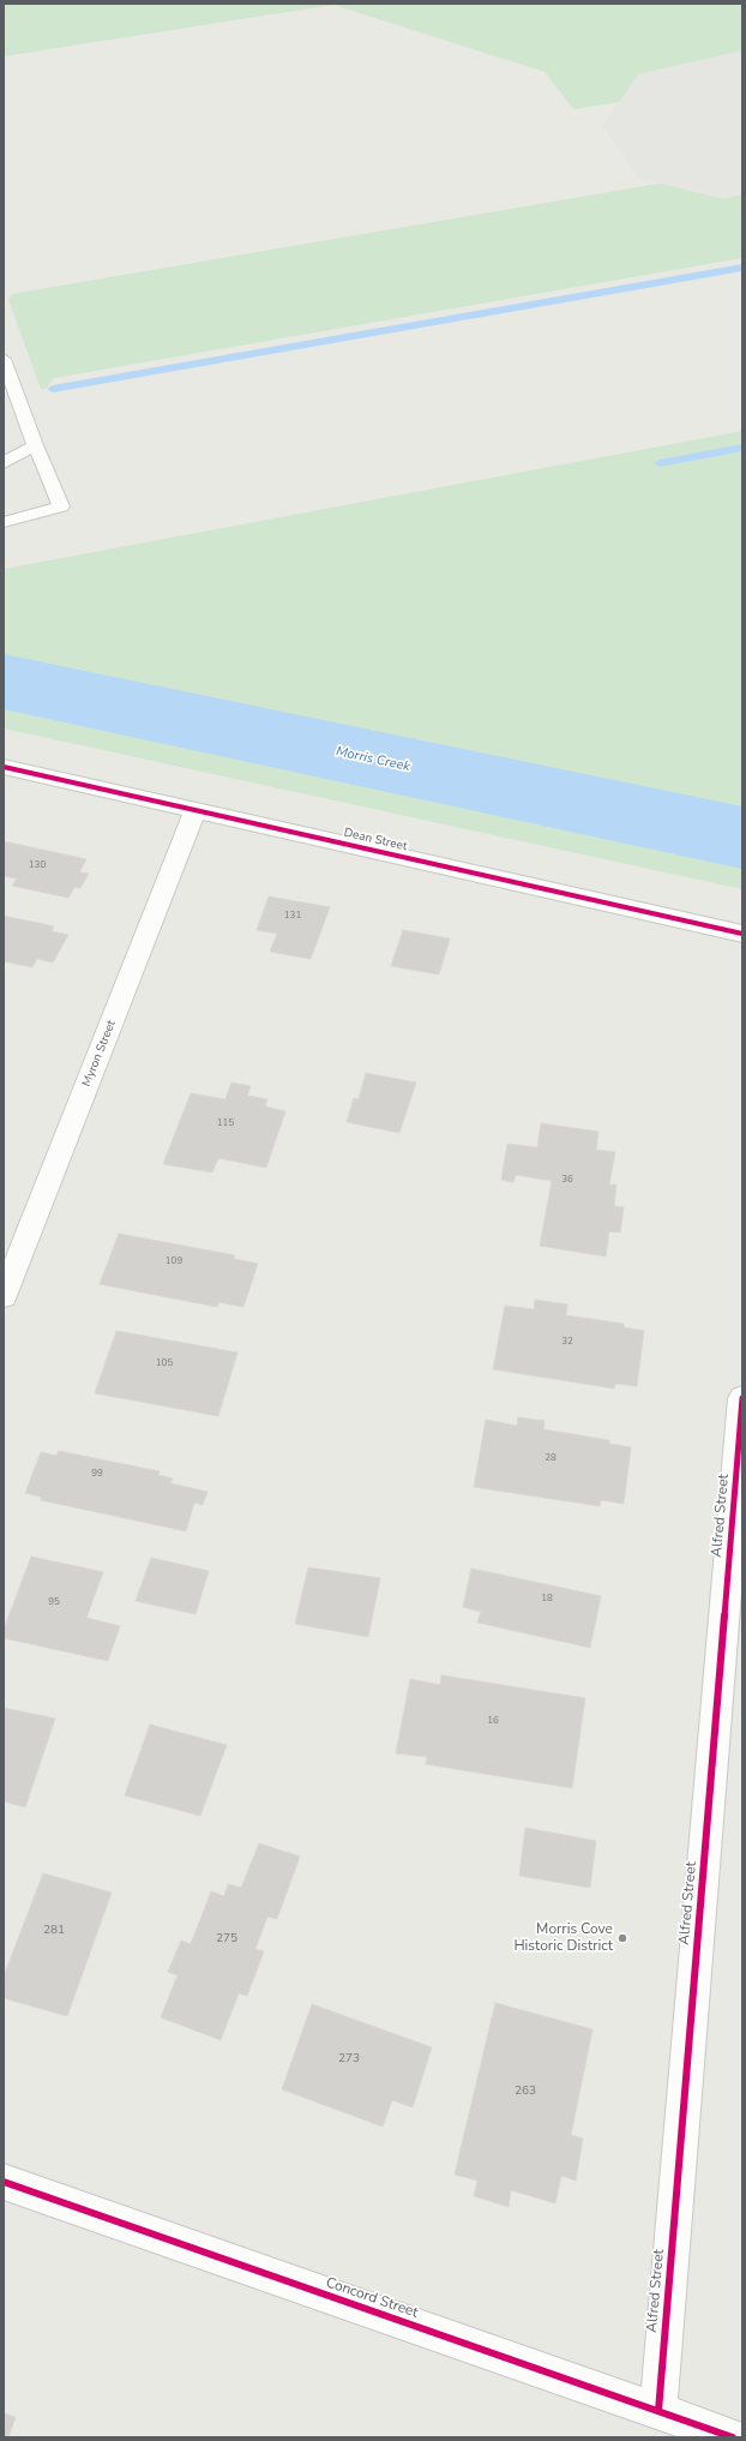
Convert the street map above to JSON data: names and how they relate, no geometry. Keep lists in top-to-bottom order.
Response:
{
  "streets": {
    "street": [
      "Dean Street",
      "Myron Street",
      "Alfred Street",
      "Concord Street"
    ]
  },
  "crossings": [
    ["Dean Street", "Myron Street"],
    ["Alfred Street", "Concord Street"]
  ],
  "water": ["Morris Creek"],
  "places": ["Morris Cove Historic District"],
  "house_numbers": [
    "130",
    "131",
    "115",
    "36",
    "109",
    "32",
    "105",
    "28",
    "99",
    "18",
    "95",
    "16",
    "281",
    "275",
    "273",
    "263"
  ]
}
